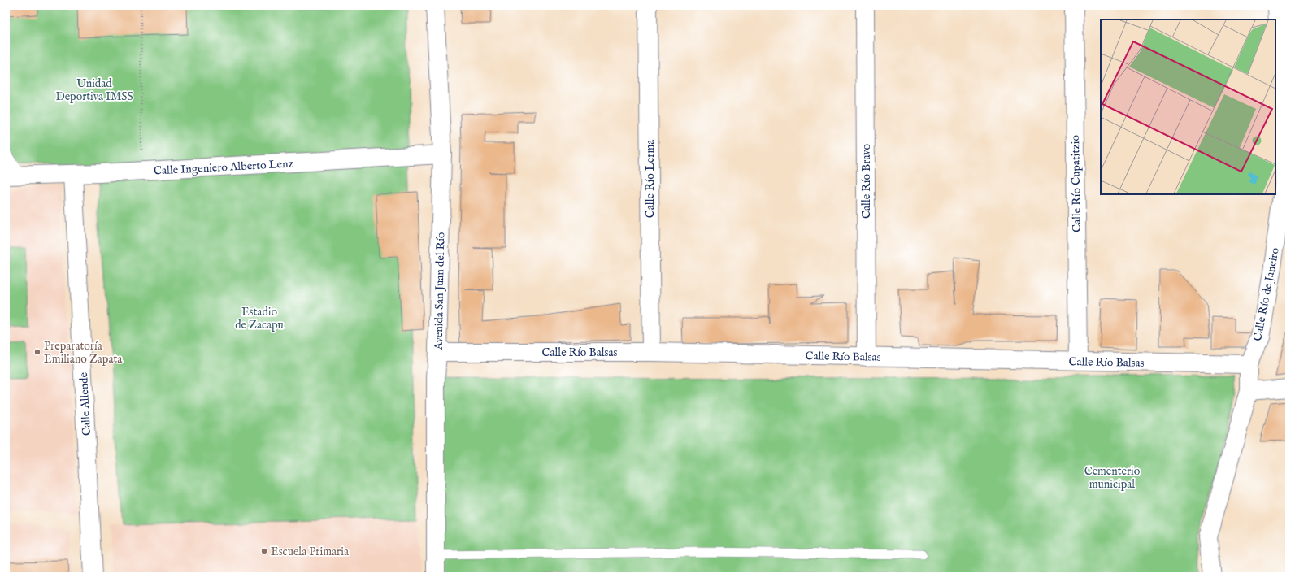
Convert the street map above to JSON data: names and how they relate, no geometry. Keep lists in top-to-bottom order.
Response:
{
  "streets": {
    "street": [
      "Calle Ingeniero Alberto Lenz",
      "Calle Río Lerma",
      "Calle Río Bravo",
      "Calle Río Cupatitzio",
      "Avenida San Juan del Río",
      "Calle Río de Janeiro",
      "Calle Río Balsas",
      "Calle Allende"
    ]
  },
  "crossings": [
    ["Calle Ingeniero Alberto Lenz", "Avenida San Juan del Río"],
    ["Calle Ingeniero Alberto Lenz", "Calle Allende"],
    ["Calle Río Lerma", "Calle Río Balsas"],
    ["Calle Río Bravo", "Calle Río Balsas"],
    ["Calle Río Cupatitzio", "Calle Río Balsas"],
    ["Avenida San Juan del Río", "Calle Río Balsas"],
    ["Calle Río de Janeiro", "Calle Río Balsas"]
  ],
  "parks": ["Unidad Deportiva IMSS", "Estadio de Zacapu", "Cementerio municipal"],
  "places": ["Preparatoría Emiliano Zapata", "Escuela Primaria"]
}
